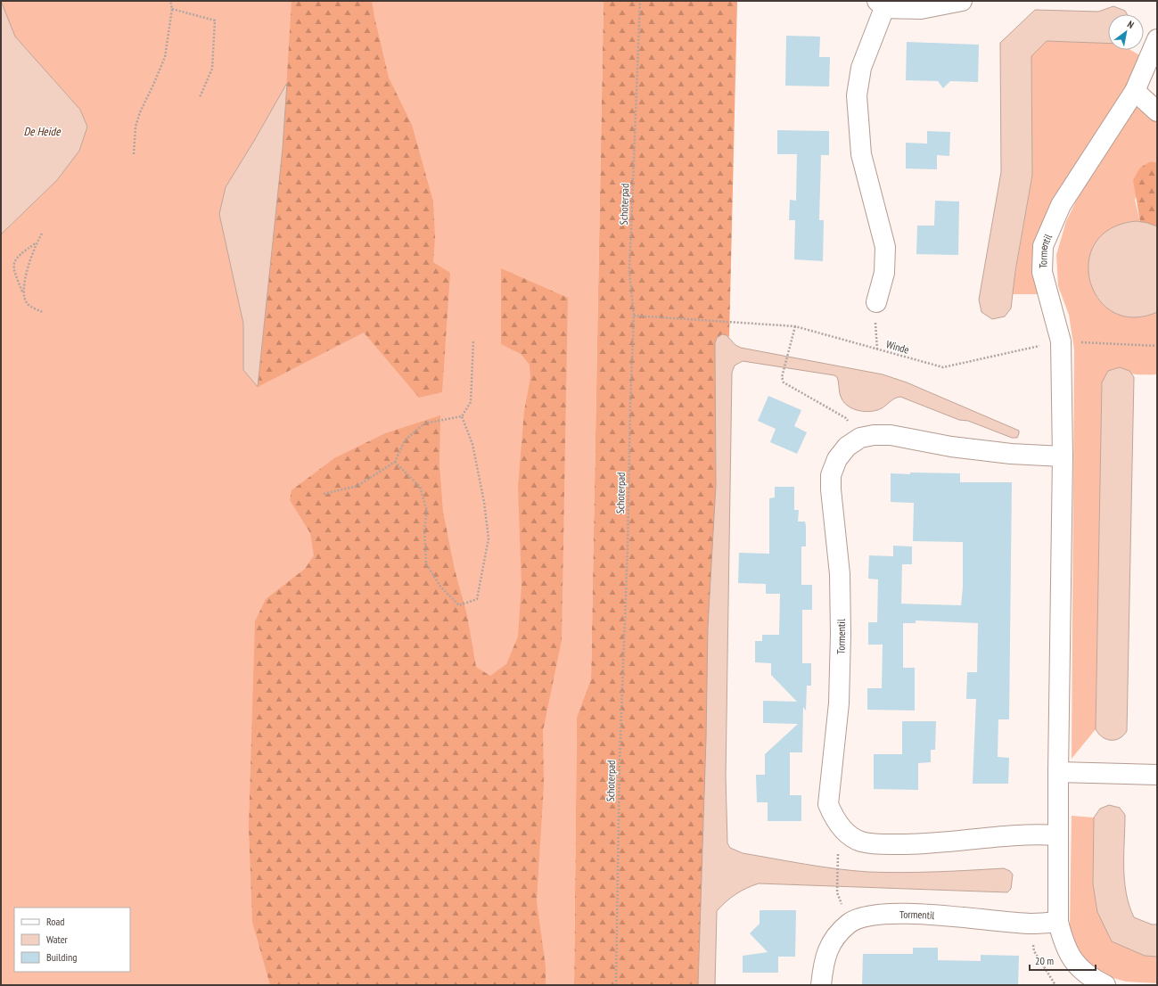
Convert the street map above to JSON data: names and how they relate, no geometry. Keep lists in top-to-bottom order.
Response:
{
  "streets": {
    "street": ["Tormentil"],
    "path": ["Schoterpad", "Winde"]
  },
  "crossings": [
    ["Schoterpad", "Winde"],
    ["Tormentil", "Winde"]
  ],
  "water": ["De Heide"],
  "legend": ["Road", "Water", "Building"],
  "scale_bar": "20 m",
  "north": "top right"
}
